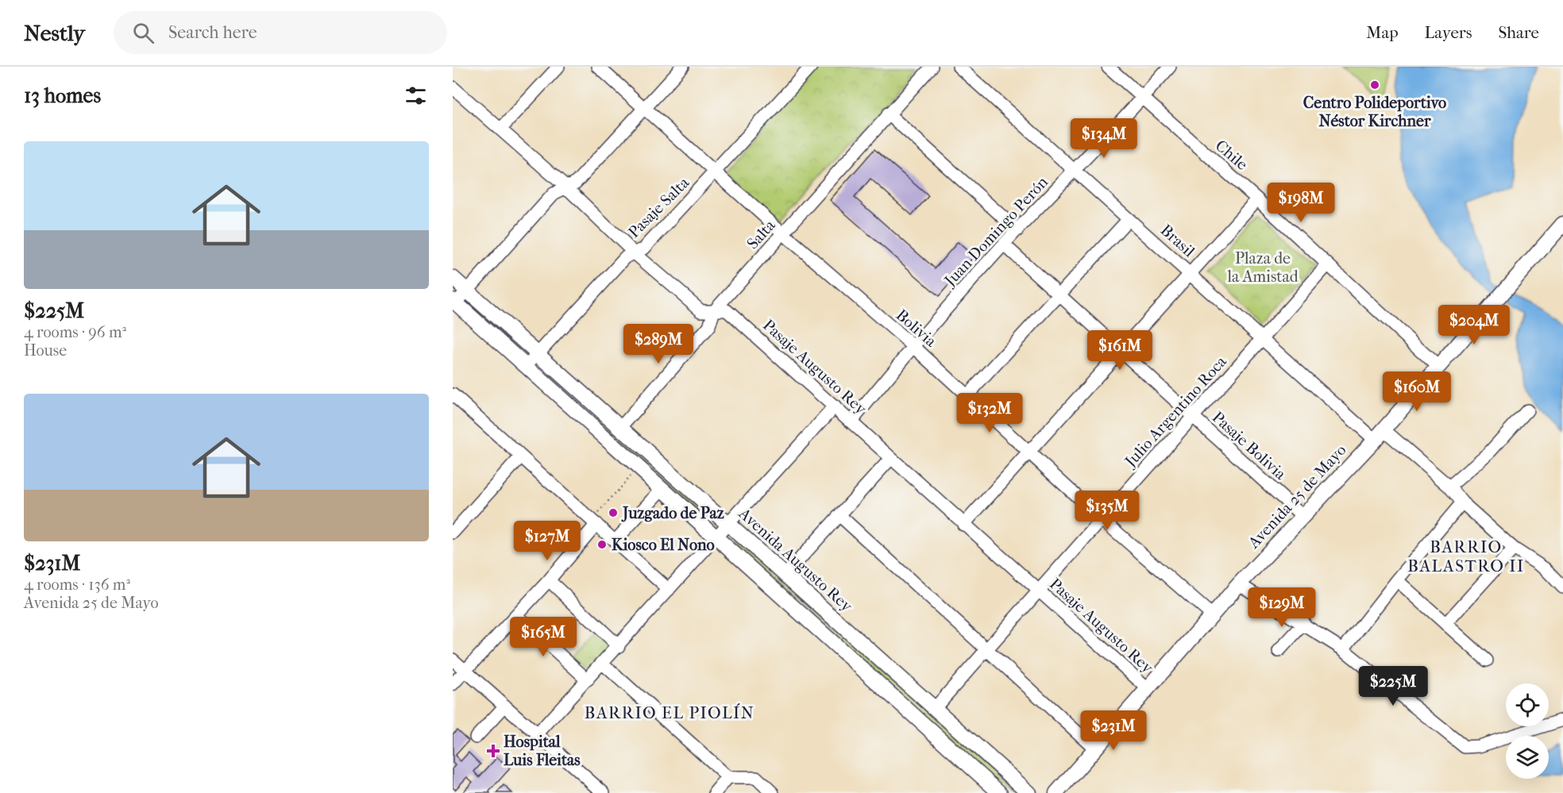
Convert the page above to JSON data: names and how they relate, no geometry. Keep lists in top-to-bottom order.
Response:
{
  "streets": {
    "main road": ["Avenida 25 de Mayo", "Avenida Augusto Rey"],
    "street": [
      "Chile",
      "Pasaje Salta",
      "Juan Domingo Perón",
      "Salta",
      "Brasil",
      "Bolivia",
      "Pasaje Augusto Rey",
      "Julio Argentino Roca",
      "Pasaje Bolivia"
    ]
  },
  "crossings": [
    ["Chile", "Juan Domingo Perón"],
    ["Chile", "Julio Argentino Roca"],
    ["Chile", "Avenida 25 de Mayo"],
    ["Pasaje Salta", "Bolivia"],
    ["Pasaje Salta", "Pasaje Augusto Rey"],
    ["Pasaje Salta", "Avenida Augusto Rey"],
    ["Juan Domingo Perón", "Brasil"],
    ["Juan Domingo Perón", "Bolivia"],
    ["Juan Domingo Perón", "Pasaje Augusto Rey"],
    ["Juan Domingo Perón", "Pasaje Bolivia"],
    ["Salta", "Bolivia"],
    ["Salta", "Pasaje Augusto Rey"],
    ["Salta", "Avenida Augusto Rey"],
    ["Brasil", "Julio Argentino Roca"],
    ["Brasil", "Avenida 25 de Mayo"],
    ["Bolivia", "Julio Argentino Roca"],
    ["Bolivia", "Avenida 25 de Mayo"],
    ["Pasaje Augusto Rey", "Julio Argentino Roca"],
    ["Pasaje Augusto Rey", "Avenida 25 de Mayo"],
    ["Julio Argentino Roca", "Pasaje Bolivia"],
    ["Julio Argentino Roca", "Avenida Augusto Rey"],
    ["Pasaje Bolivia", "Avenida 25 de Mayo"]
  ],
  "districts": ["BARRIO BALASTRO II", "BARRIO EL PIOLÍN"],
  "parks": ["Plaza de la Amistad"],
  "places": {
    "other": ["Centro Polideportivo Néstor Kirchner", "Juzgado de Paz", "Kiosco El Nono"],
    "health": ["Hospital Luis Fleitas"]
  },
  "page": {
    "header": "Nestly",
    "search": "Search here",
    "nav": ["Map", "Layers", "Share"],
    "heading": "13 homes",
    "price": [
      "$134M",
      "$198M",
      "$204M",
      "$289M",
      "$161M",
      "$160M",
      "$132M",
      "$135M",
      "$127M",
      "$129M",
      "$165M",
      "$225M",
      "$231M"
    ],
    "list": [
      {
        "name": "$225M",
        "note": "4 rooms · 96 m² · House"
      },
      {
        "name": "$231M",
        "note": "4 rooms · 136 m² · Avenida 25 de Mayo"
      }
    ]
  }
}
